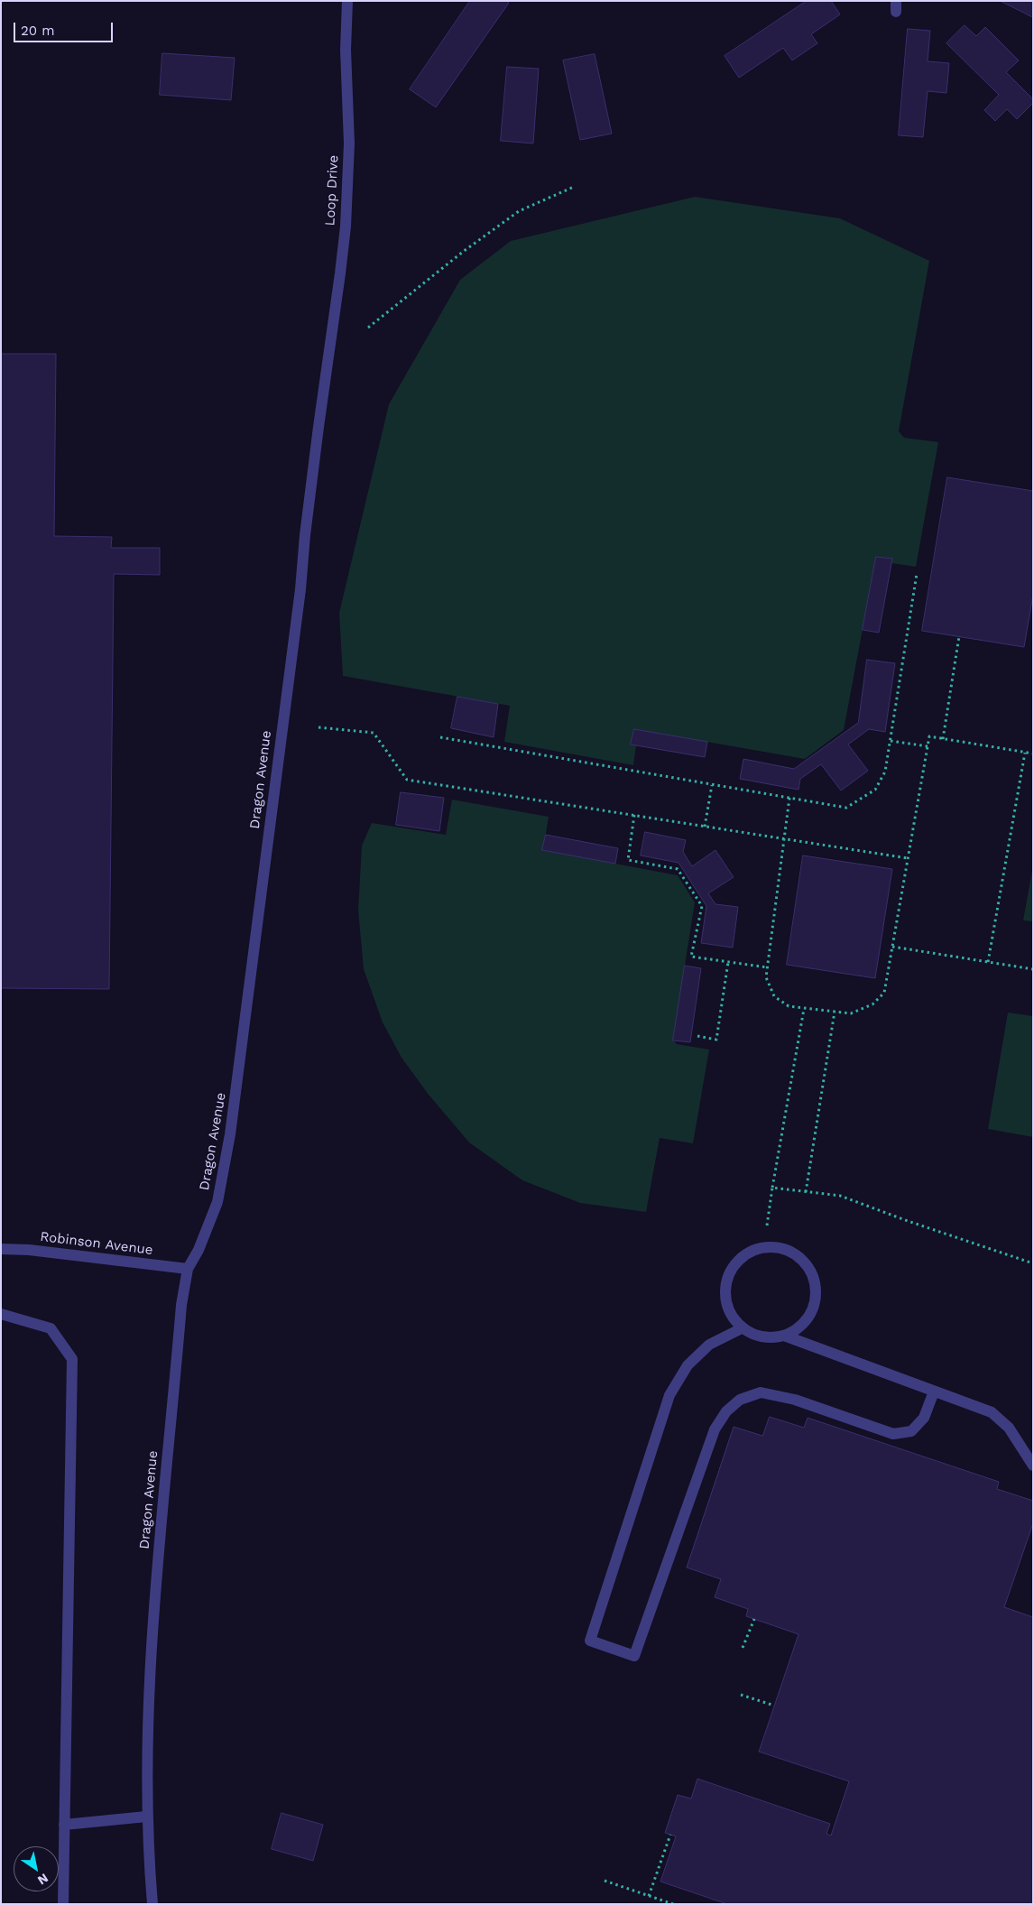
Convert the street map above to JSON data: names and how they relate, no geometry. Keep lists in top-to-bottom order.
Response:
{
  "streets": {
    "street": ["Loop Drive", "Dragon Avenue", "Robinson Avenue"]
  },
  "crossings": [
    ["Loop Drive", "Dragon Avenue"],
    ["Dragon Avenue", "Robinson Avenue"]
  ],
  "scale_bar": "20 m",
  "north": "bottom right"
}
